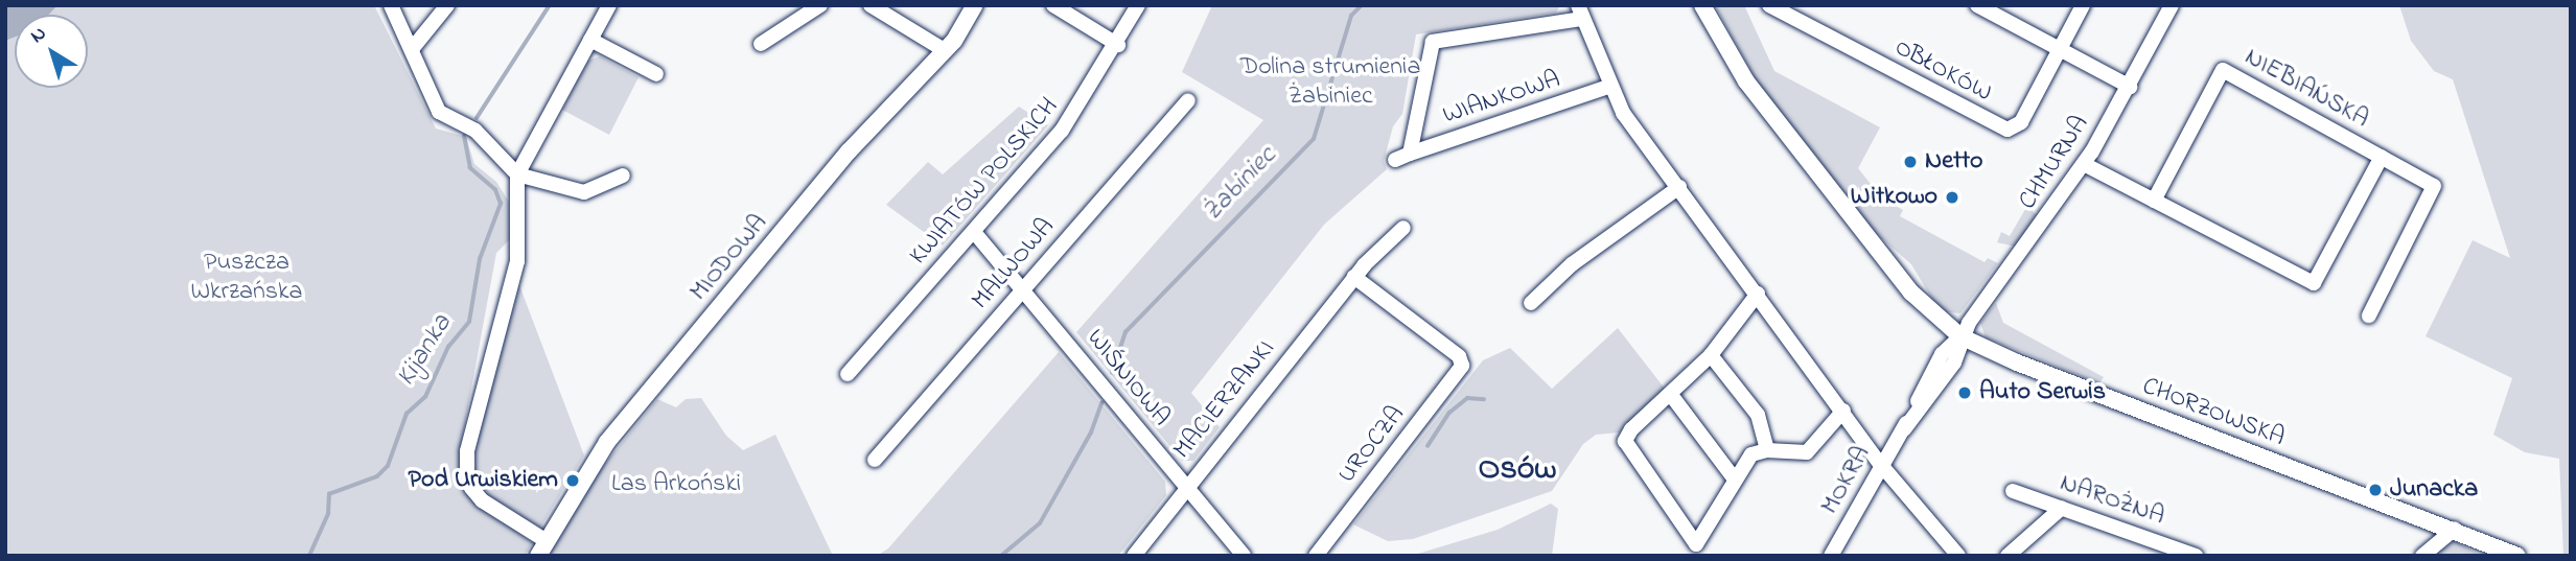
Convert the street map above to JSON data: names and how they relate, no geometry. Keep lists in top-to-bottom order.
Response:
{
  "streets": {
    "street": [
      "OBŁOKÓW",
      "NIEBIAŃSKA",
      "WIANKOWA",
      "CHMURNA",
      "KWIATÓW POLSKICH",
      "MIODOWA",
      "MALWOWA",
      "WIŚNIOWA",
      "MACIERZANKI",
      "CHORZOWSKA",
      "UROCZA",
      "MOKRA",
      "NAROŻNA"
    ]
  },
  "crossings": [
    ["NIEBIAŃSKA", "CHMURNA"],
    ["CHMURNA", "CHORZOWSKA"],
    ["CHMURNA", "MOKRA"],
    ["KWIATÓW POLSKICH", "WIŚNIOWA"],
    ["MALWOWA", "WIŚNIOWA"],
    ["WIŚNIOWA", "MACIERZANKI"],
    ["MACIERZANKI", "UROCZA"],
    ["CHORZOWSKA", "MOKRA"]
  ],
  "districts": ["Osów"],
  "water": ["Żabiniec", "Kijanka"],
  "parks": ["Dolina strumienia Żabiniec", "Puszcza Wkrzańska", "Las Arkoński"],
  "places": [
    "Netto",
    "Witkowo",
    "Auto Serwis",
    "Pod Urwiskiem",
    "Junacka"
  ],
  "north": "top left"
}
